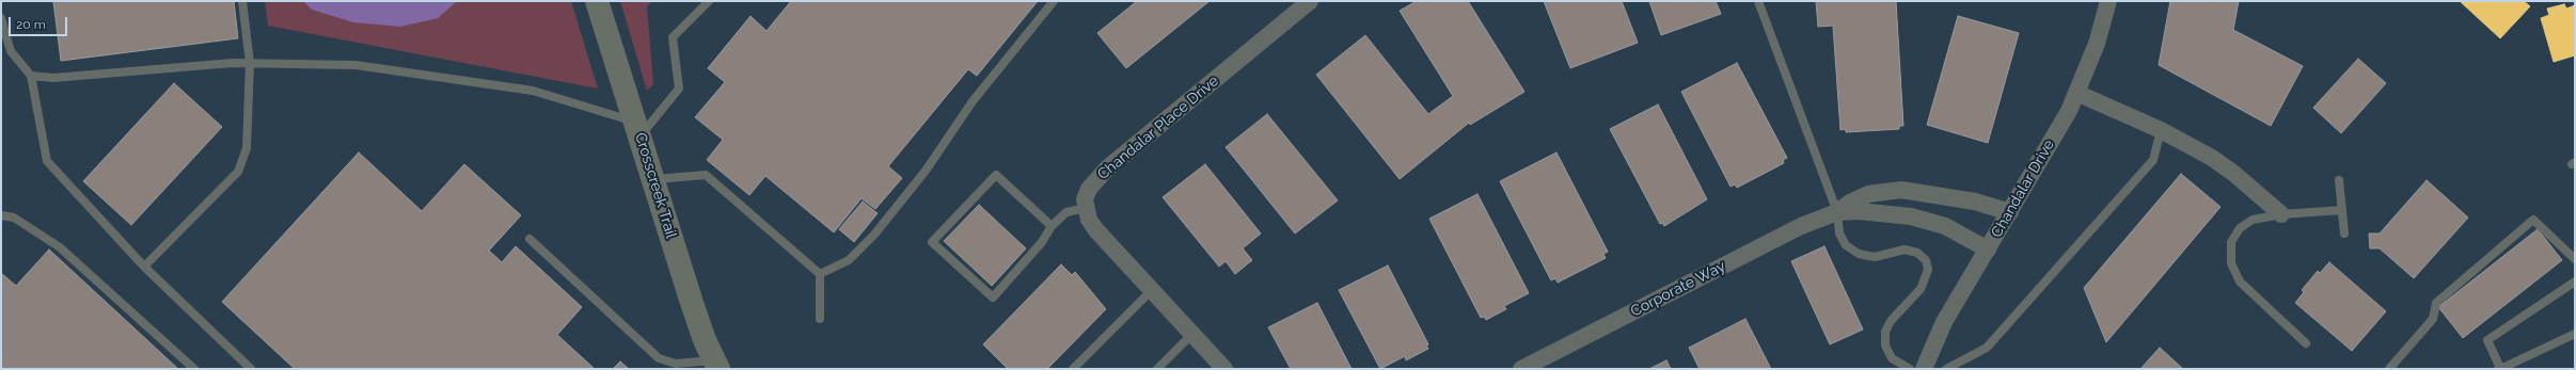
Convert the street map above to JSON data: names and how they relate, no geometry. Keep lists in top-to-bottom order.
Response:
{
  "streets": {
    "street": [
      "Chandalar Place Drive",
      "Crosscreek Trail",
      "Chandalar Drive",
      "Corporate Way"
    ]
  },
  "crossings": [
    ["Chandalar Drive", "Corporate Way"]
  ],
  "scale_bar": "20 m"
}
